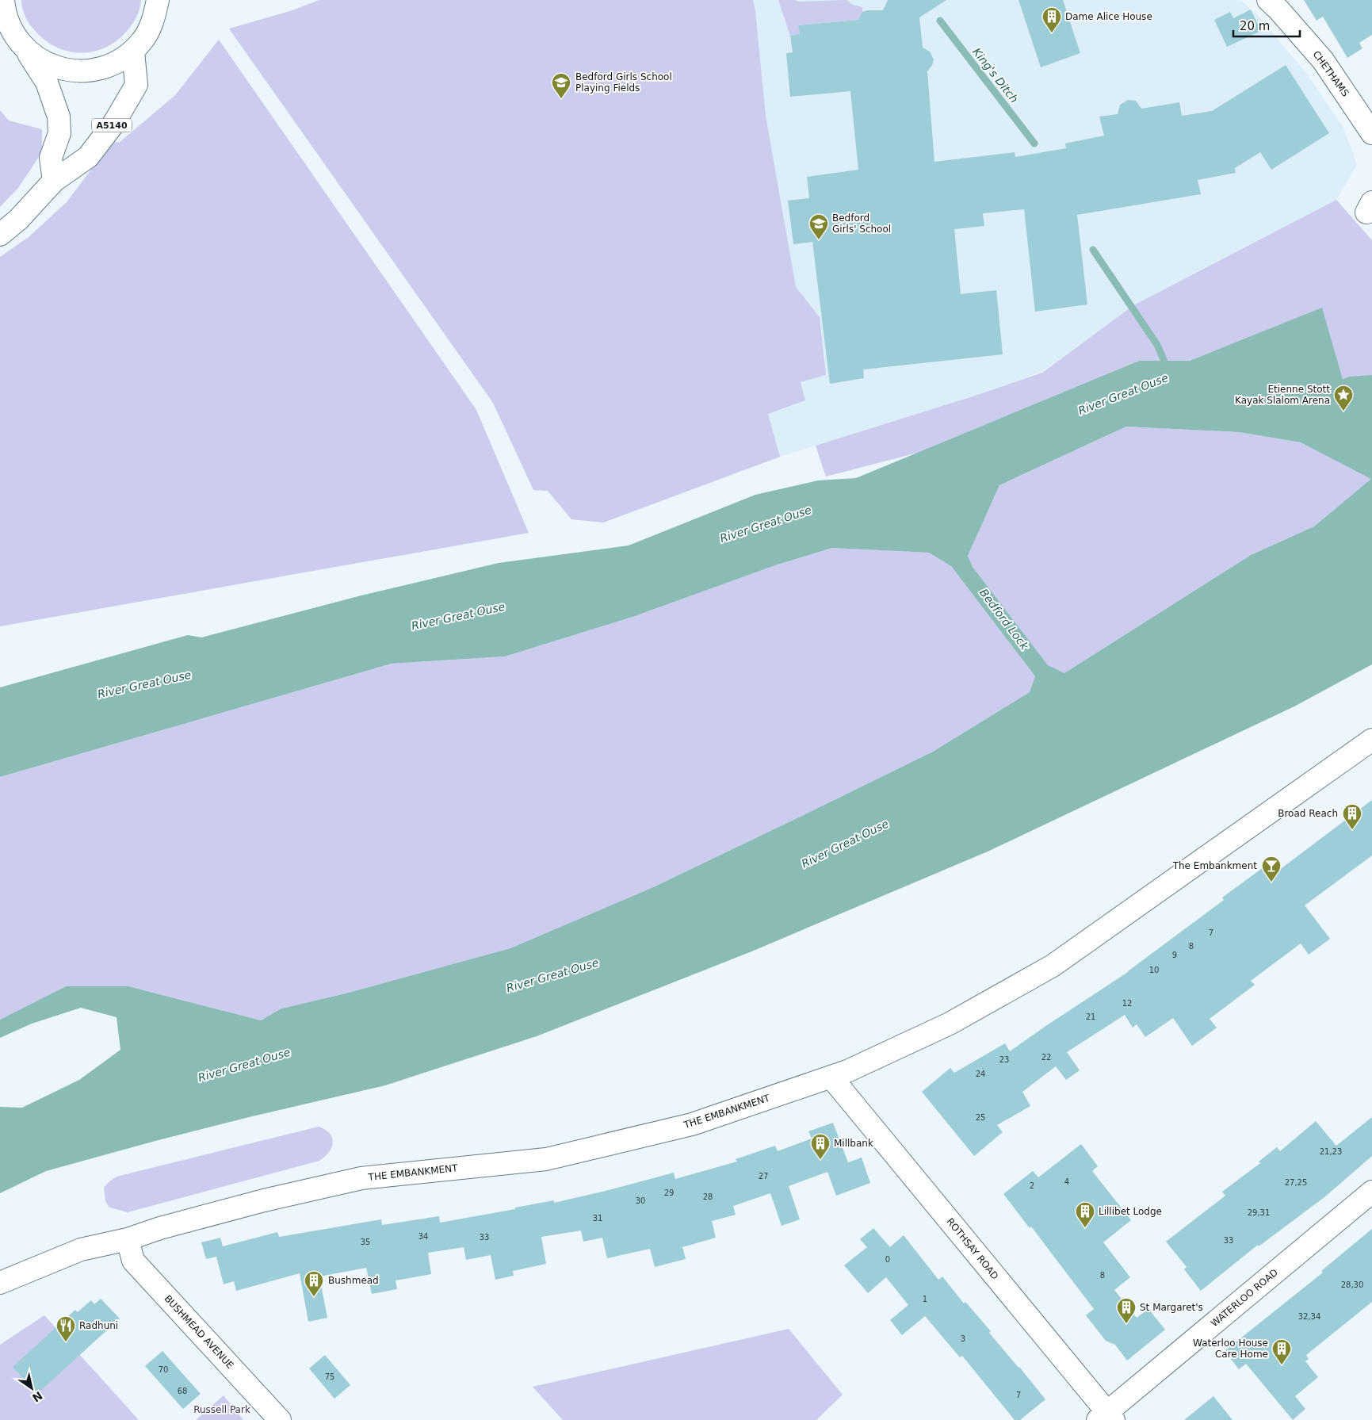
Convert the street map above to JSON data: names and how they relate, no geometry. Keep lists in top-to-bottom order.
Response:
{
  "streets": {
    "street": [
      "CHETHAMS",
      "A5140",
      "THE EMBANKMENT",
      "ROTHSAY ROAD",
      "WATERLOO ROAD",
      "BUSHMEAD AVENUE"
    ]
  },
  "crossings": [
    ["THE EMBANKMENT", "ROTHSAY ROAD"],
    ["THE EMBANKMENT", "BUSHMEAD AVENUE"],
    ["ROTHSAY ROAD", "WATERLOO ROAD"]
  ],
  "water": ["King's Ditch", "River Great Ouse", "Bedford Lock"],
  "parks": ["Russell Park"],
  "places": {
    "building": [
      "Dame Alice House",
      "Broad Reach",
      "Millbank",
      "Lillibet Lodge",
      "Bushmead",
      "St Margaret's",
      "Waterloo House Care Home"
    ],
    "school or university": ["Bedford Girls School Playing Fields", "Bedford Girls' School"],
    "place": ["Etienne Stott Kayak Slalom Arena"],
    "bar": ["The Embankment"],
    "restaurant": ["Radhuni"]
  },
  "house_numbers": [
    "7",
    "8",
    "9",
    "10",
    "12",
    "21",
    "22",
    "23",
    "24",
    "25",
    "21,23",
    "27",
    "4",
    "27,25",
    "2",
    "29",
    "28",
    "30",
    "29,31",
    "31",
    "34",
    "33",
    "33",
    "35",
    "0",
    "8",
    "28,30",
    "1",
    "32,34",
    "3",
    "70",
    "75",
    "68",
    "7"
  ],
  "scale_bar": "20 m",
  "north": "bottom right"
}
